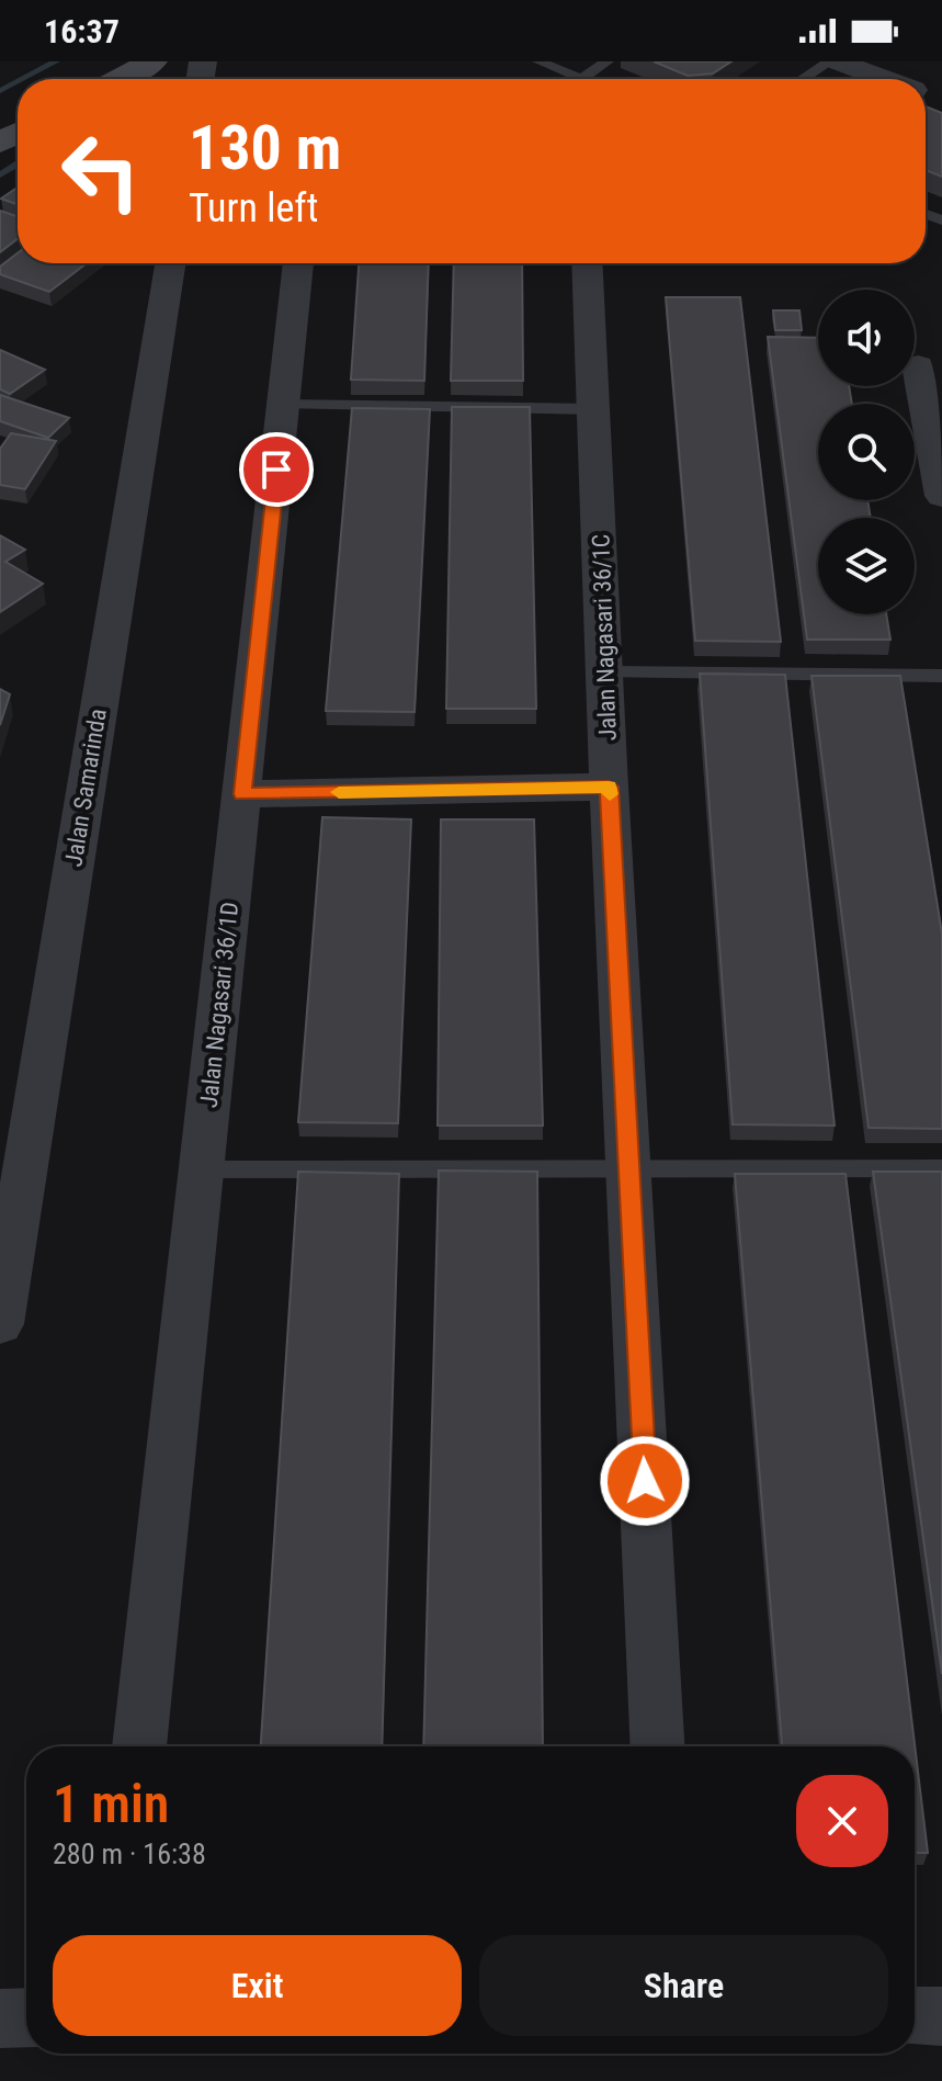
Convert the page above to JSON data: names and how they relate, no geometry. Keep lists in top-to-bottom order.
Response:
{
  "streets": {
    "street": ["Jalan Nagasari 36/1C", "Jalan Samarinda", "Jalan Nagasari 36/1D"]
  },
  "page": {
    "status": "16:37",
    "turn": ["130 m", "Turn left"],
    "heading": ["1 min", "280 m · 16:38"],
    "buttons": ["Exit", "Share"]
  }
}
